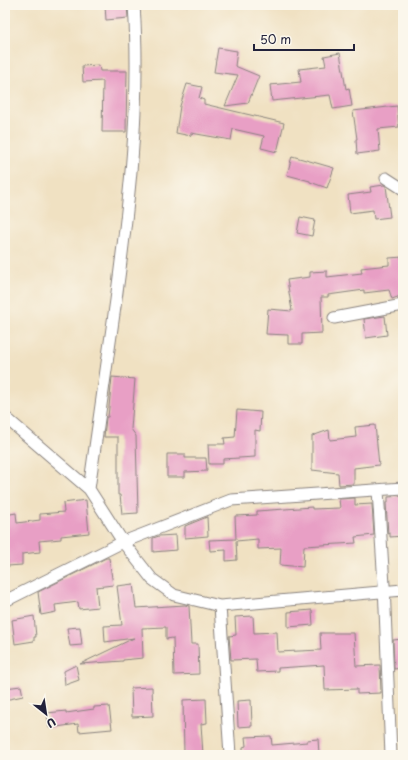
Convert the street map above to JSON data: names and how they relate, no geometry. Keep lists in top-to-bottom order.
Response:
{
  "scale_bar": "50 m",
  "north": "bottom right"
}
